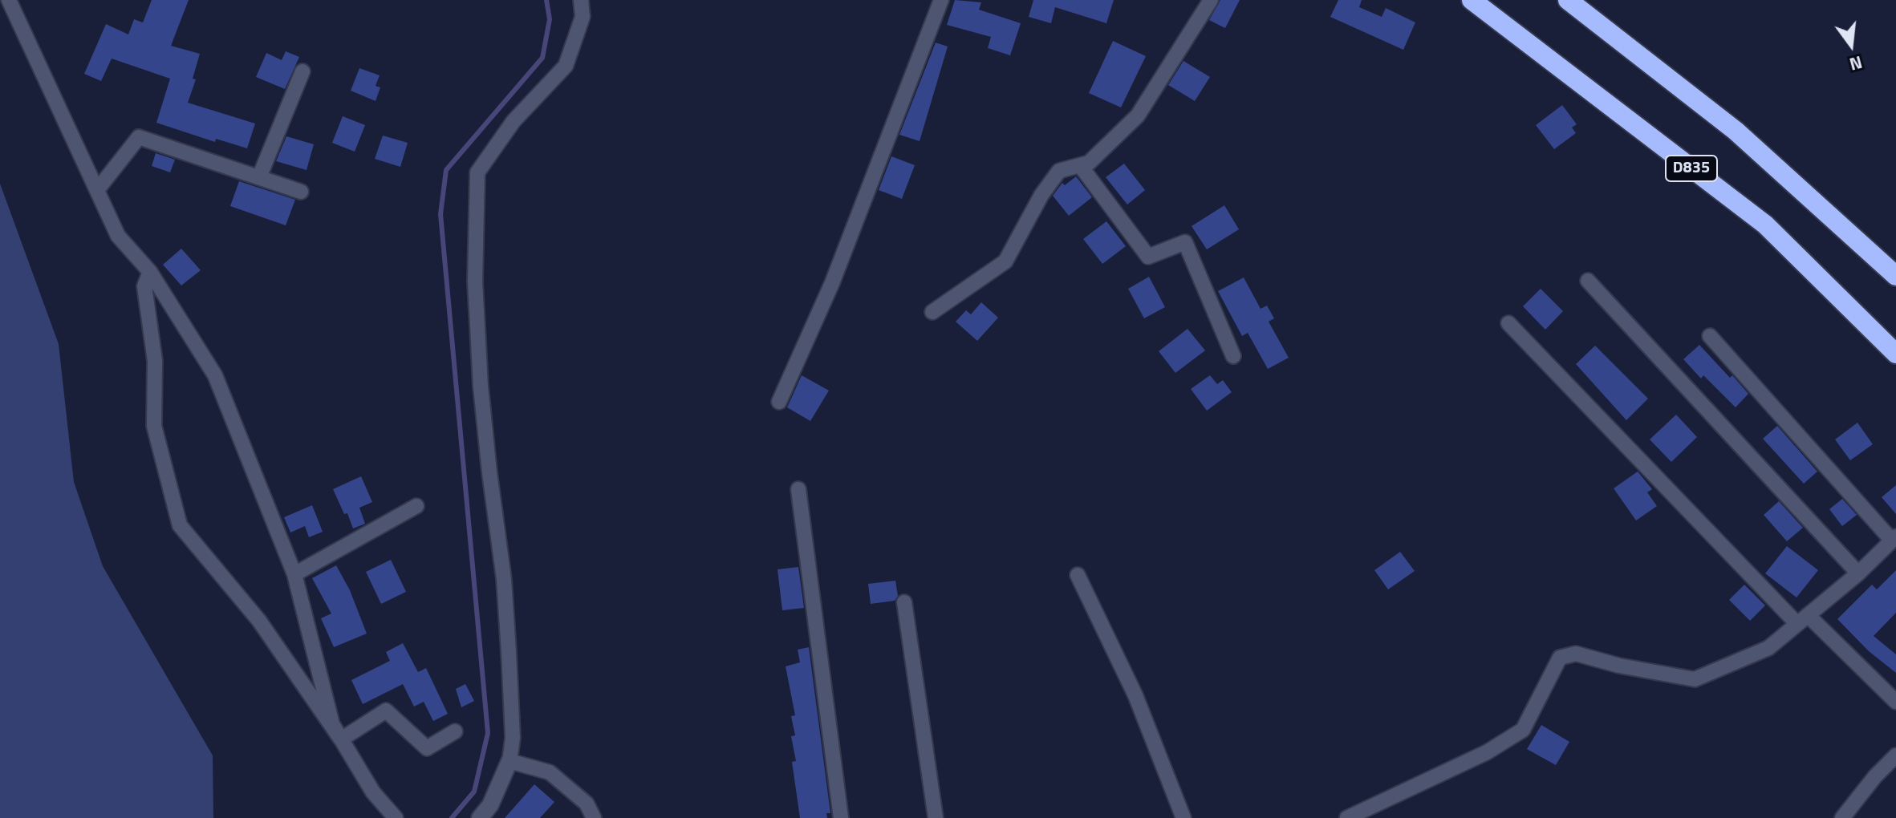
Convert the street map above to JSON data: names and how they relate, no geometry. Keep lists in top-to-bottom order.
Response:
{
  "streets": {
    "highway": ["D835"]
  },
  "north": "bottom"
}
